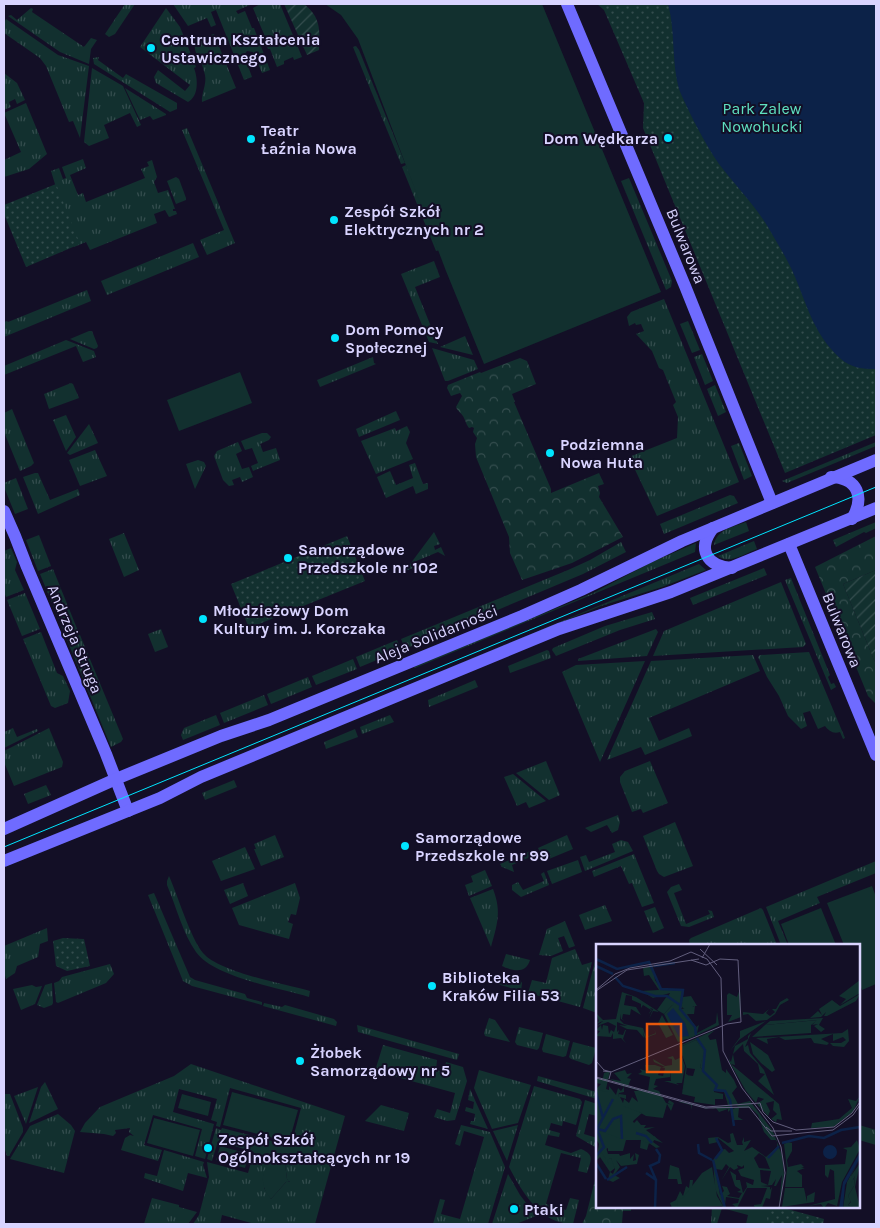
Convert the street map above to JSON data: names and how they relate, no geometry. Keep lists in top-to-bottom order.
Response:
{
  "streets": {
    "street": ["Bulwarowa", "Aleja Solidarności", "Andrzeja Struga"]
  },
  "crossings": [
    ["Bulwarowa", "Aleja Solidarności"],
    ["Aleja Solidarności", "Andrzeja Struga"]
  ],
  "parks": ["Park Zalew Nowohucki"],
  "places": [
    "Centrum Kształcenia Ustawicznego",
    "Dom Wędkarza",
    "Teatr Łaźnia Nowa",
    "Zespół Szkół Elektrycznych nr 2",
    "Dom Pomocy Społecznej",
    "Podziemna Nowa Huta",
    "Samorządowe Przedszkole nr 102",
    "Młodzieżowy Dom Kultury im. J. Korczaka",
    "Samorządowe Przedszkole nr 99",
    "Biblioteka Kraków Filia 53",
    "Żłobek Samorządowy nr 5",
    "Zespół Szkół Ogólnokształcących nr 19",
    "Ptaki"
  ]
}
